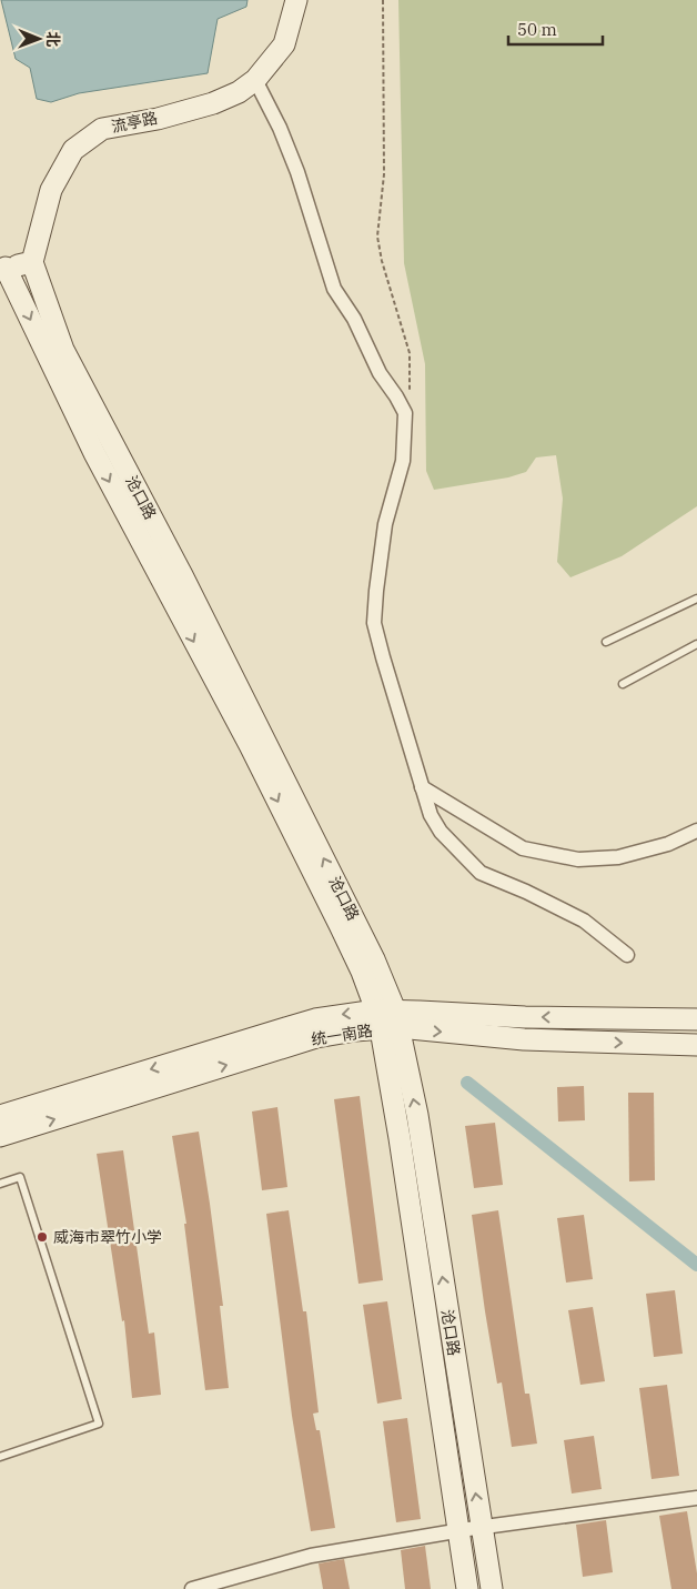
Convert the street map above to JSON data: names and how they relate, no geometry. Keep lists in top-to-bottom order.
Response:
{
  "streets": {
    "street": ["流亭路", "沧口路", "统一南路"]
  },
  "crossings": [
    ["流亭路", "沧口路"],
    ["沧口路", "统一南路"]
  ],
  "places": ["威海市翠竹小学"],
  "scale_bar": "50 m",
  "north": "right"
}
